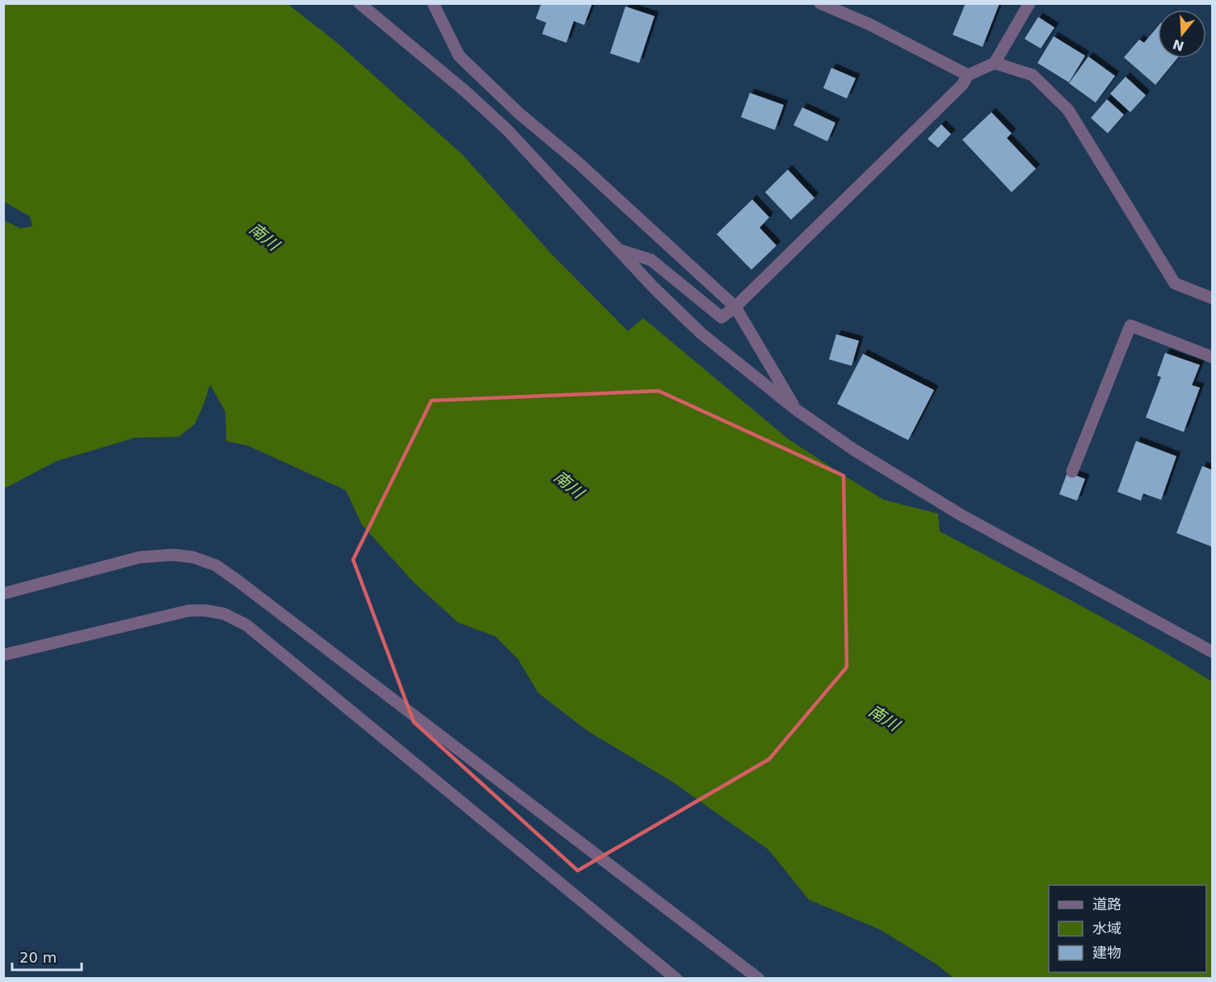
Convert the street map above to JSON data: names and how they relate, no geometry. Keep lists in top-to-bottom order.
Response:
{
  "water": ["南川"],
  "legend": ["道路", "水域", "建物"],
  "scale_bar": "20 m",
  "north": "bottom"
}
